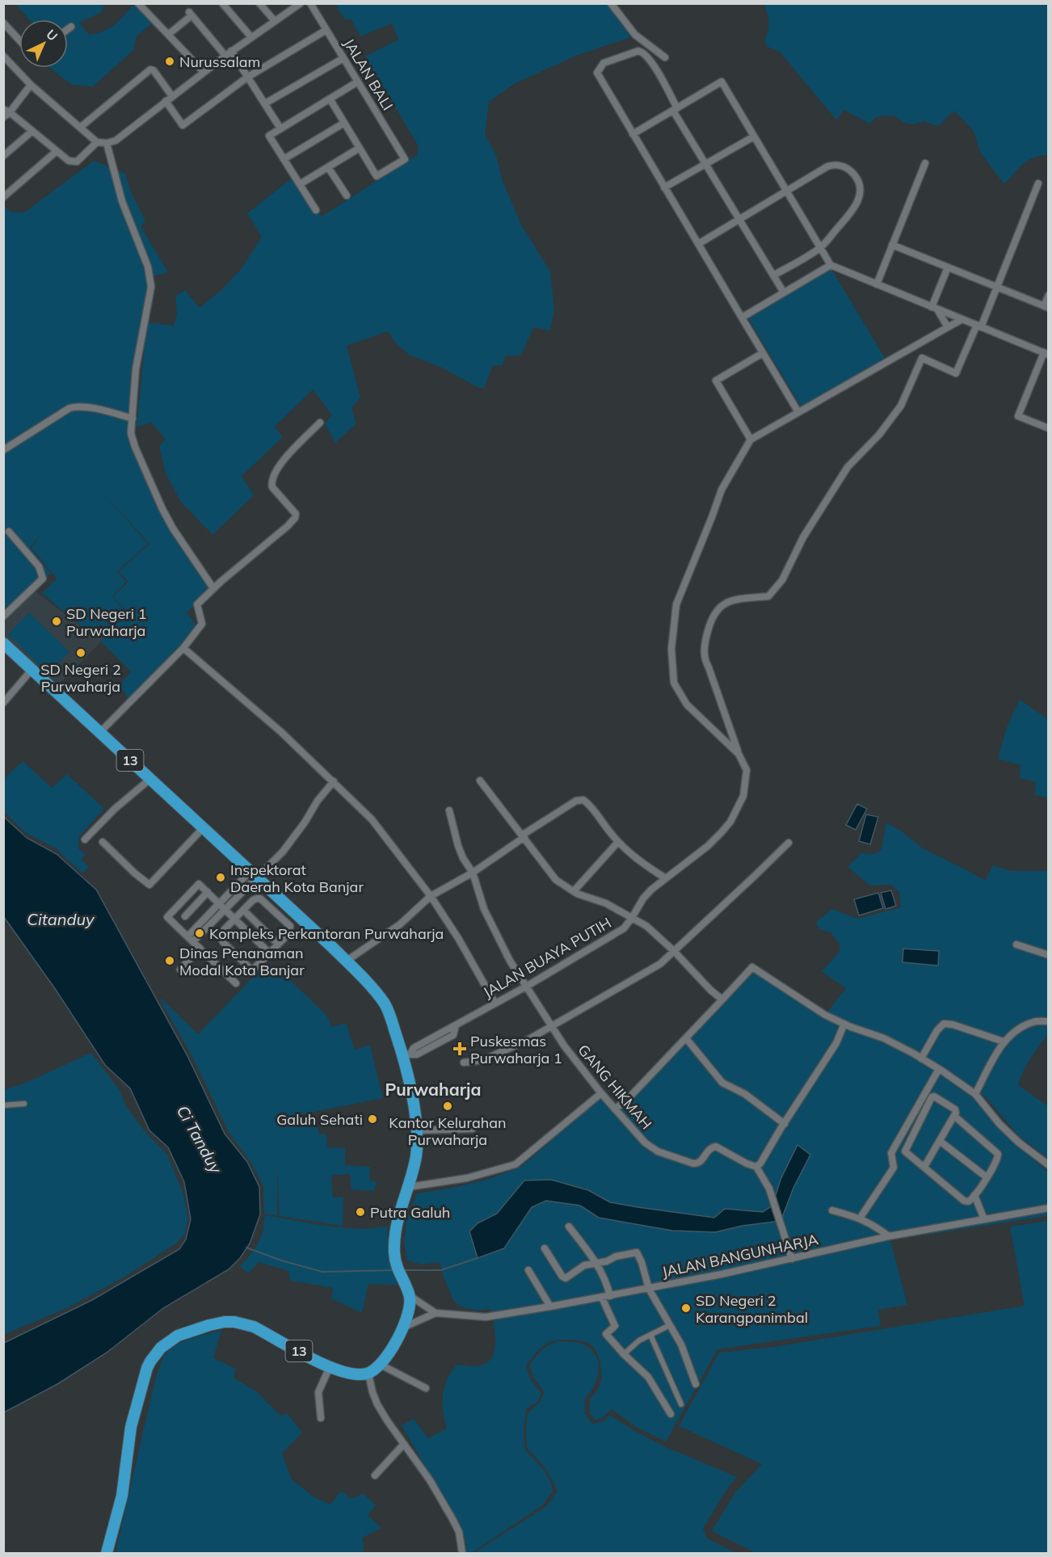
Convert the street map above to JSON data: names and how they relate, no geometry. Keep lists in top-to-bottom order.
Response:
{
  "streets": {
    "highway": ["13"],
    "street": [
      "JALAN BALI",
      "JALAN BUAYA PUTIH",
      "GANG HIKMAH",
      "JALAN BANGUNHARJA"
    ]
  },
  "crossings": [
    ["13", "JALAN BUAYA PUTIH"],
    ["JALAN BUAYA PUTIH", "GANG HIKMAH"]
  ],
  "districts": ["Purwaharja"],
  "water": ["Citanduy", "Ci Tanduy"],
  "places": {
    "other": [
      "Nurussalam",
      "SD Negeri 1 Purwaharja",
      "SD Negeri 2 Purwaharja",
      "Inspektorat Daerah Kota Banjar",
      "Kompleks Perkantoran Purwaharja",
      "Dinas Penanaman Modal Kota Banjar",
      "Kantor Kelurahan Purwaharja",
      "Galuh Sehati",
      "Putra Galuh",
      "SD Negeri 2 Karangpanimbal"
    ],
    "health": ["Puskesmas Purwaharja 1"]
  },
  "north": "top right"
}
